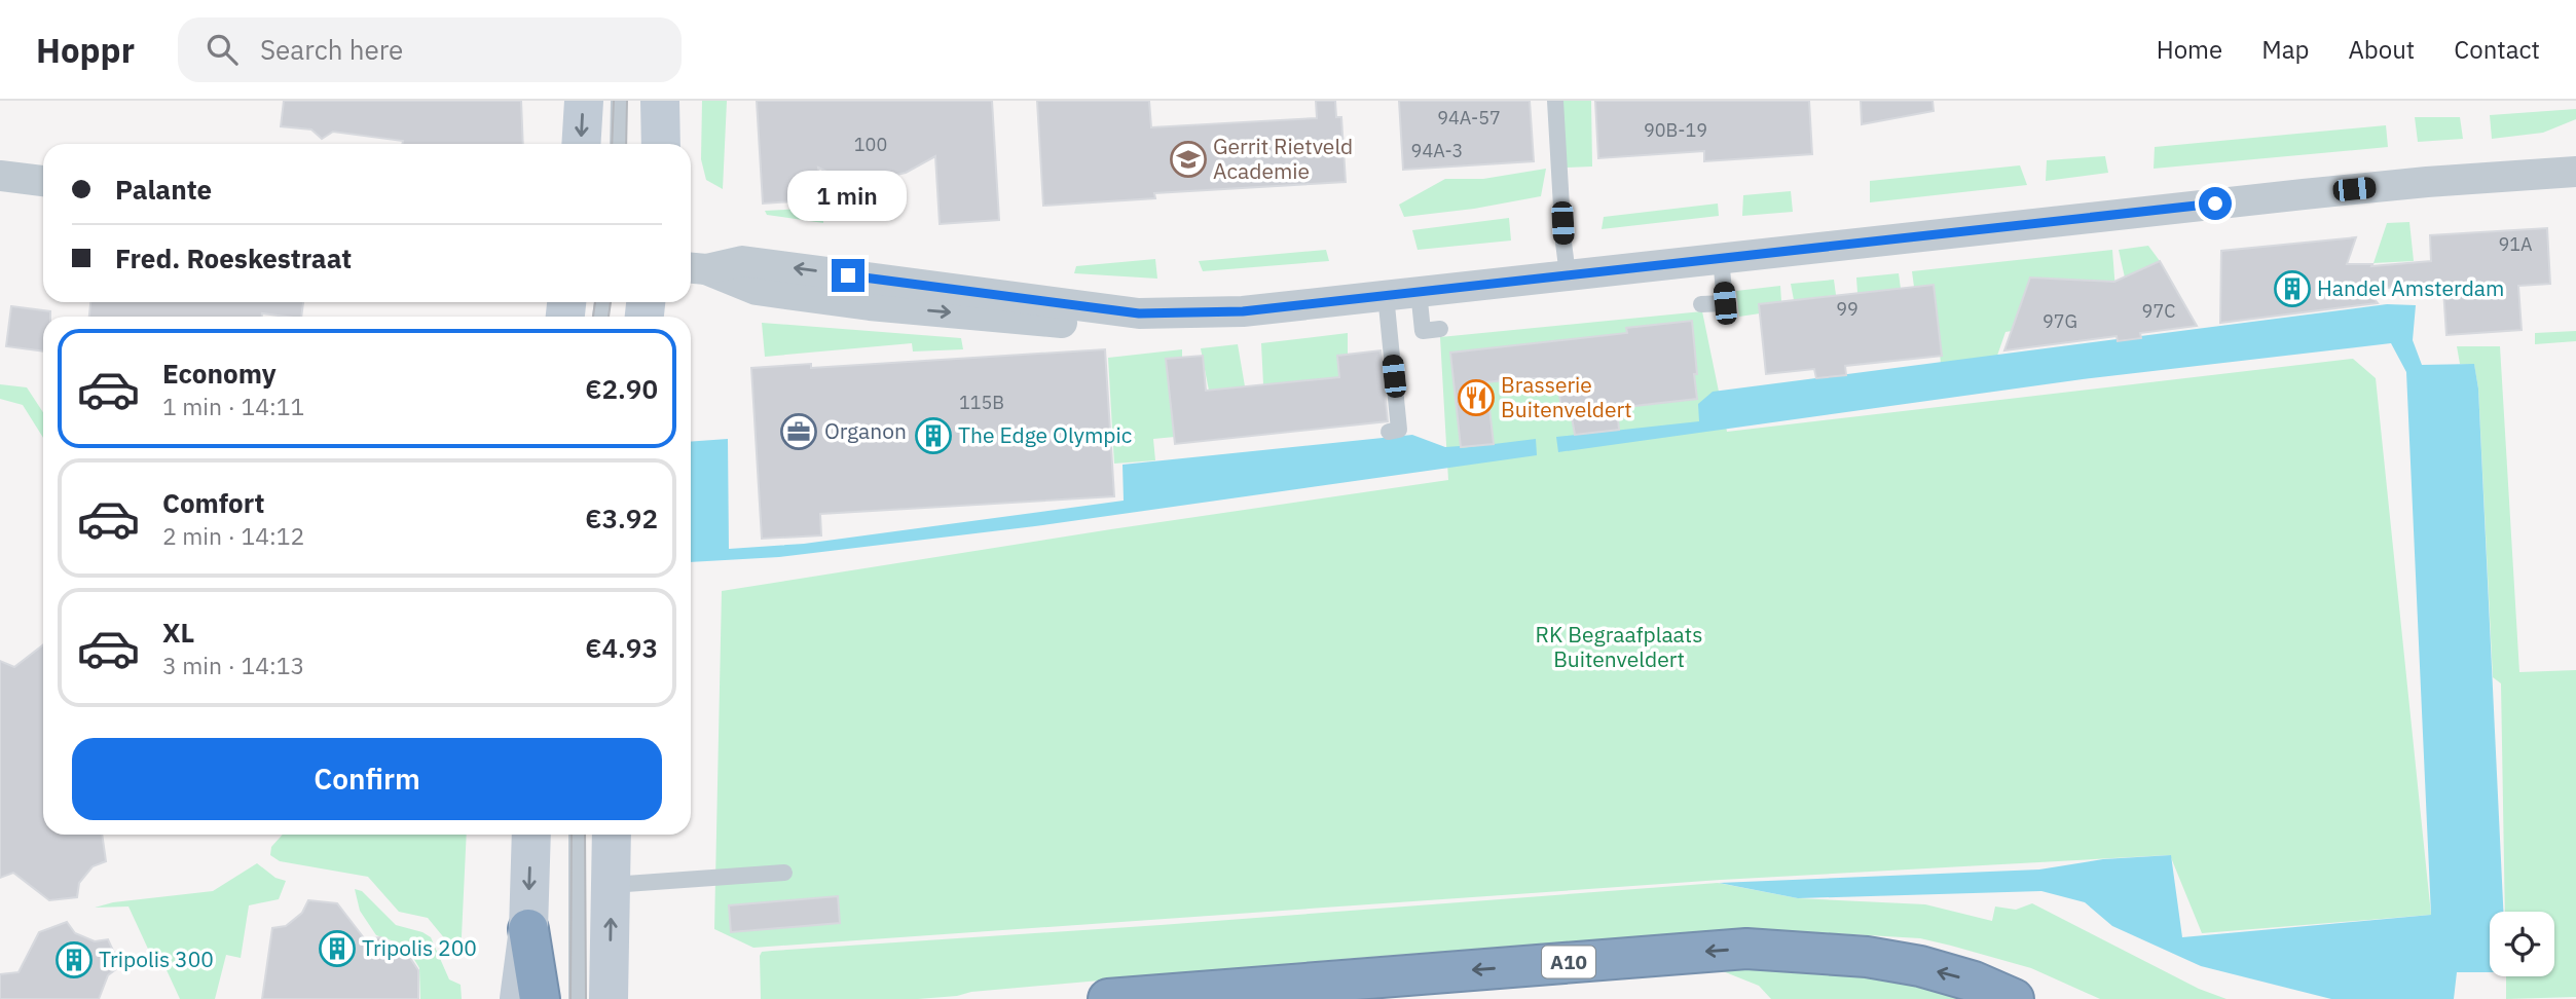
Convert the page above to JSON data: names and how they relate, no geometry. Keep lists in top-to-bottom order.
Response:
{
  "streets": {
    "highway": ["A10"]
  },
  "parks": ["RK Begraafplaats Buitenveldert"],
  "places": {
    "school or university": ["Gerrit Rietveld Academie"],
    "building": [
      "Handel Amsterdam",
      "The Edge Olympic",
      "Tripolis 200",
      "Tripolis 300"
    ],
    "restaurant": ["Brasserie Buitenveldert"],
    "office": ["Organon"]
  },
  "house_numbers": [
    "94A-57",
    "90B-19",
    "100",
    "94A-3",
    "91A",
    "99",
    "97C",
    "97G",
    "115B"
  ],
  "page": {
    "header": "Hoppr",
    "search": "Search here",
    "nav": [
      "Home",
      "Map",
      "About",
      "Contact"
    ],
    "banner": ["Palante", "Fred. Roeskestraat"],
    "bubble": "1 min",
    "list": [
      {
        "name": "Economy",
        "note": "1 min · 14:11",
        "value": "€2.90"
      },
      {
        "name": "Comfort",
        "note": "2 min · 14:12",
        "value": "€3.92"
      },
      {
        "name": "XL",
        "note": "3 min · 14:13",
        "value": "€4.93"
      }
    ],
    "buttons": "Confirm"
  }
}
